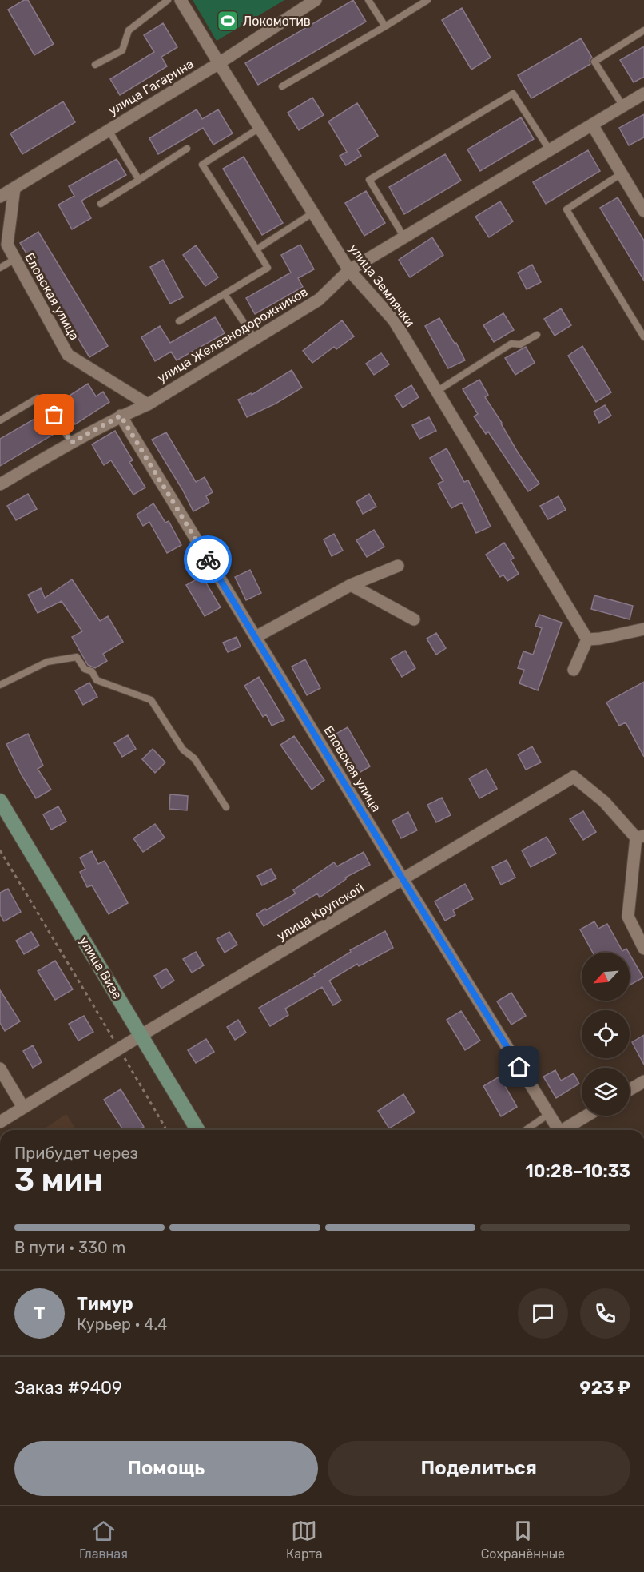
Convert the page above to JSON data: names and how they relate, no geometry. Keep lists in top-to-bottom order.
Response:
{
  "streets": {
    "street": [
      "улица Гагарина",
      "улица Землячки",
      "Еловская улица",
      "улица Железнодорожников",
      "улица Крупской",
      "улица Визе"
    ]
  },
  "crossings": [
    ["улица Гагарина", "улица Землячки"],
    ["улица Гагарина", "Еловская улица"],
    ["улица Землячки", "улица Железнодорожников"],
    ["Еловская улица", "улица Железнодорожников"],
    ["Еловская улица", "улица Крупской"],
    ["улица Крупской", "улица Визе"]
  ],
  "places": {
    "sports": ["Локомотив"]
  },
  "north": "bottom left",
  "page": {
    "heading": ["3 мин", "Прибудет через", "10:28–10:33"],
    "panel": [
      "Тимур",
      "Курьер · 4.4",
      "Заказ #9409",
      "923 ₽"
    ],
    "bar": "В пути · 330 m",
    "round": "Т",
    "buttons": ["Помощь", "Поделиться"],
    "tabs": ["Главная", "Карта", "Сохранённые"]
  }
}
